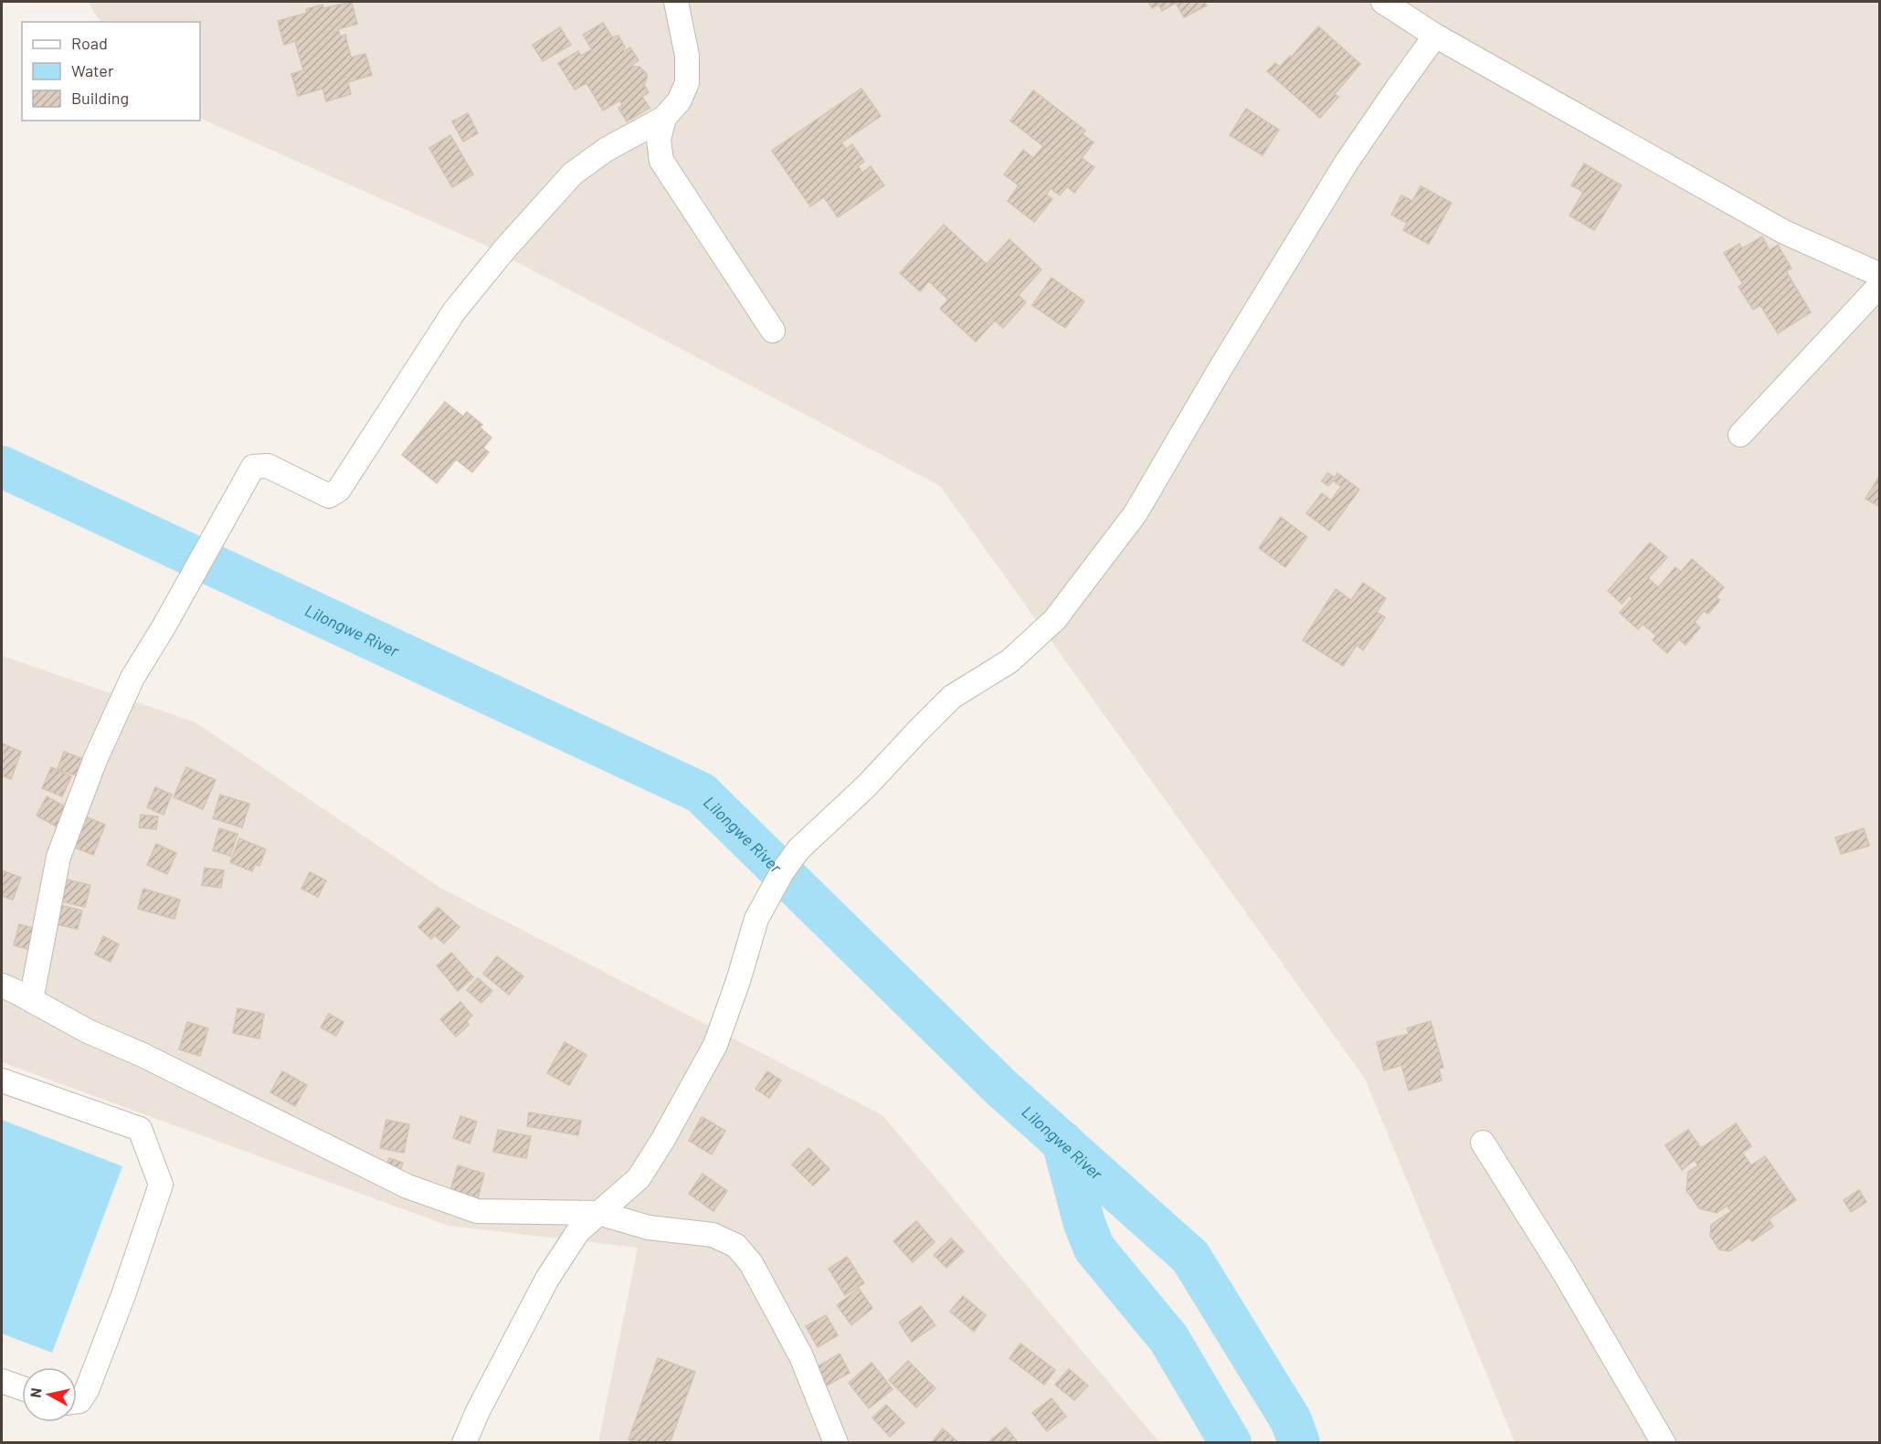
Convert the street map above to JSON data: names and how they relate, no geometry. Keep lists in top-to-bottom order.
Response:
{
  "water": ["Lilongwe River"],
  "legend": ["Road", "Water", "Building"],
  "north": "left"
}
